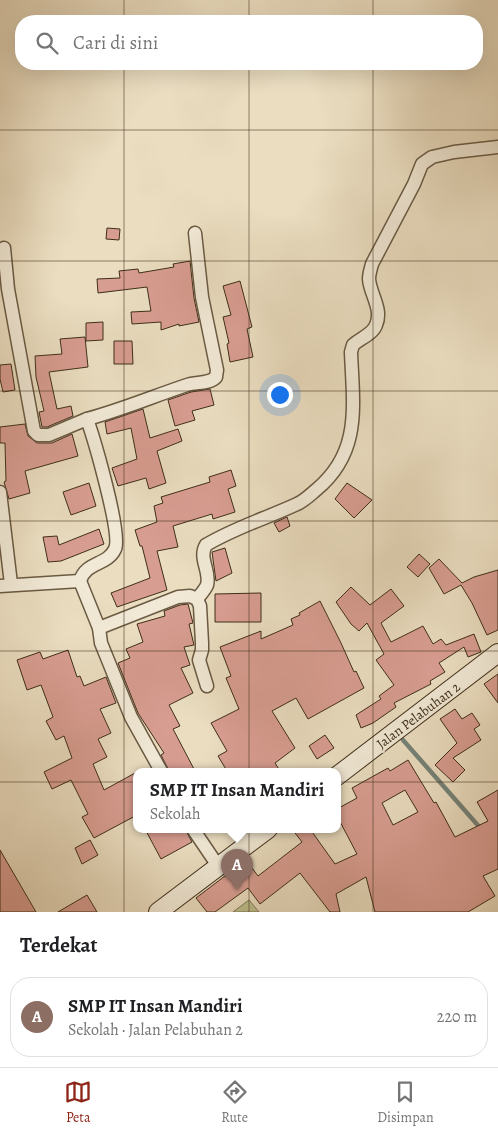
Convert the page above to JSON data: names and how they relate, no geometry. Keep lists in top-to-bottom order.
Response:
{
  "streets": {
    "main road": ["Jalan Pelabuhan 2"]
  },
  "page": {
    "search": "Cari di sini",
    "popup": ["SMP IT Insan Mandiri", "Sekolah"],
    "pins": "A",
    "heading": "Terdekat",
    "list": [
      {
        "mark": "A",
        "name": "SMP IT Insan Mandiri",
        "note": "Sekolah · Jalan Pelabuhan 2",
        "value": "220 m"
      }
    ],
    "nav": ["Peta", "Rute", "Disimpan"]
  }
}
